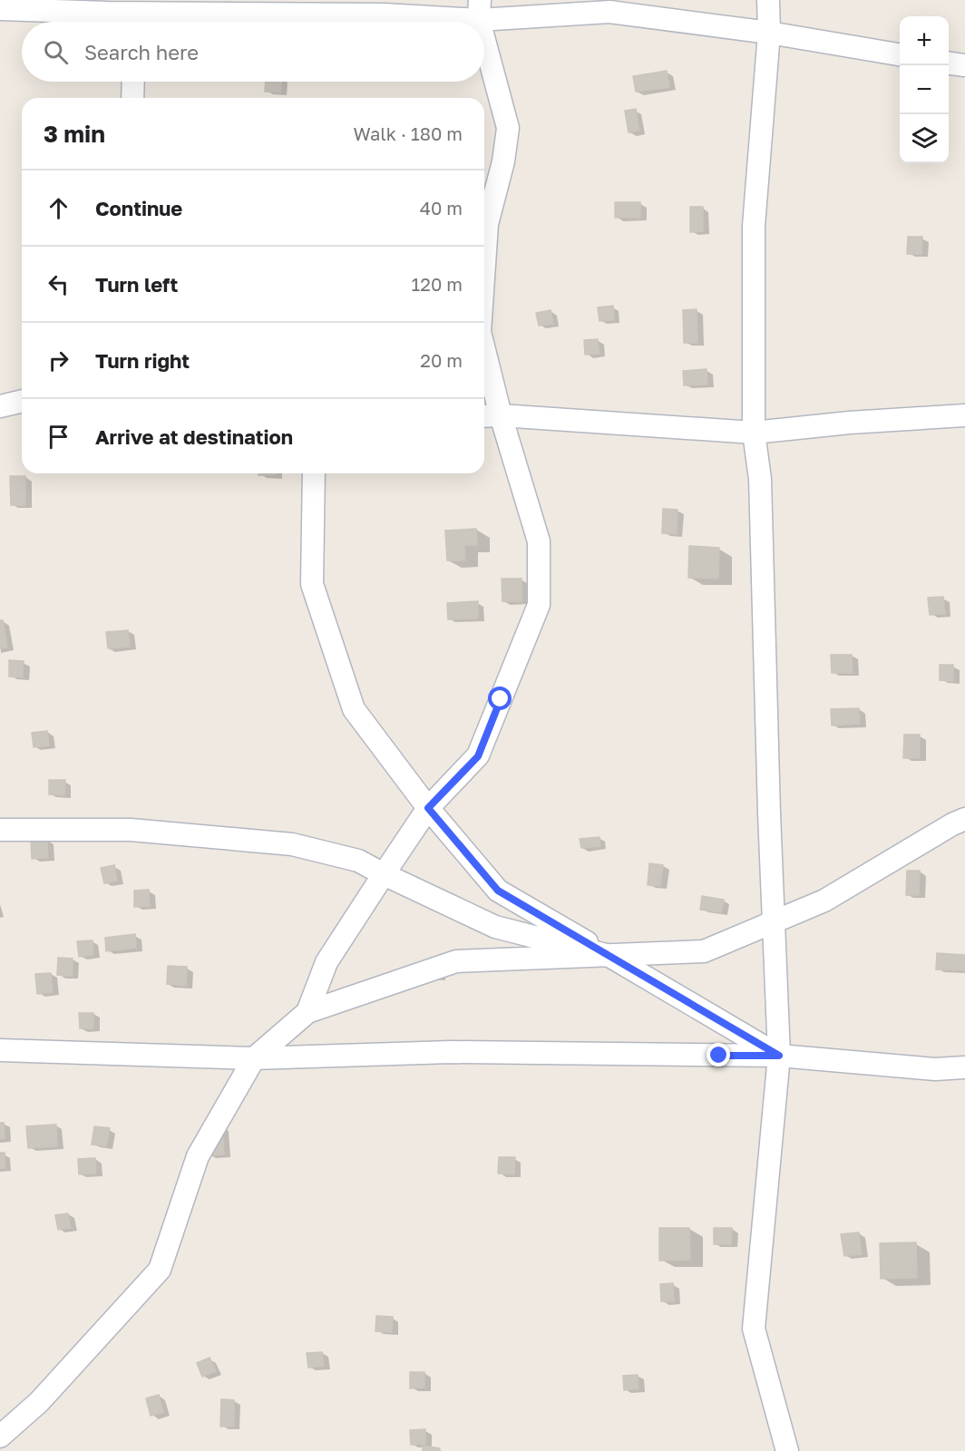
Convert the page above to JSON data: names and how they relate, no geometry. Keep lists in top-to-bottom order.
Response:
{
  "page": {
    "map_buttons": ["+", "−"],
    "search": "Search here",
    "heading": ["3 min", "Walk · 180 m"],
    "list": [
      ["Continue", "40 m"],
      ["Turn left", "120 m"],
      ["Turn right", "20 m"],
      "Arrive at destination"
    ]
  }
}
